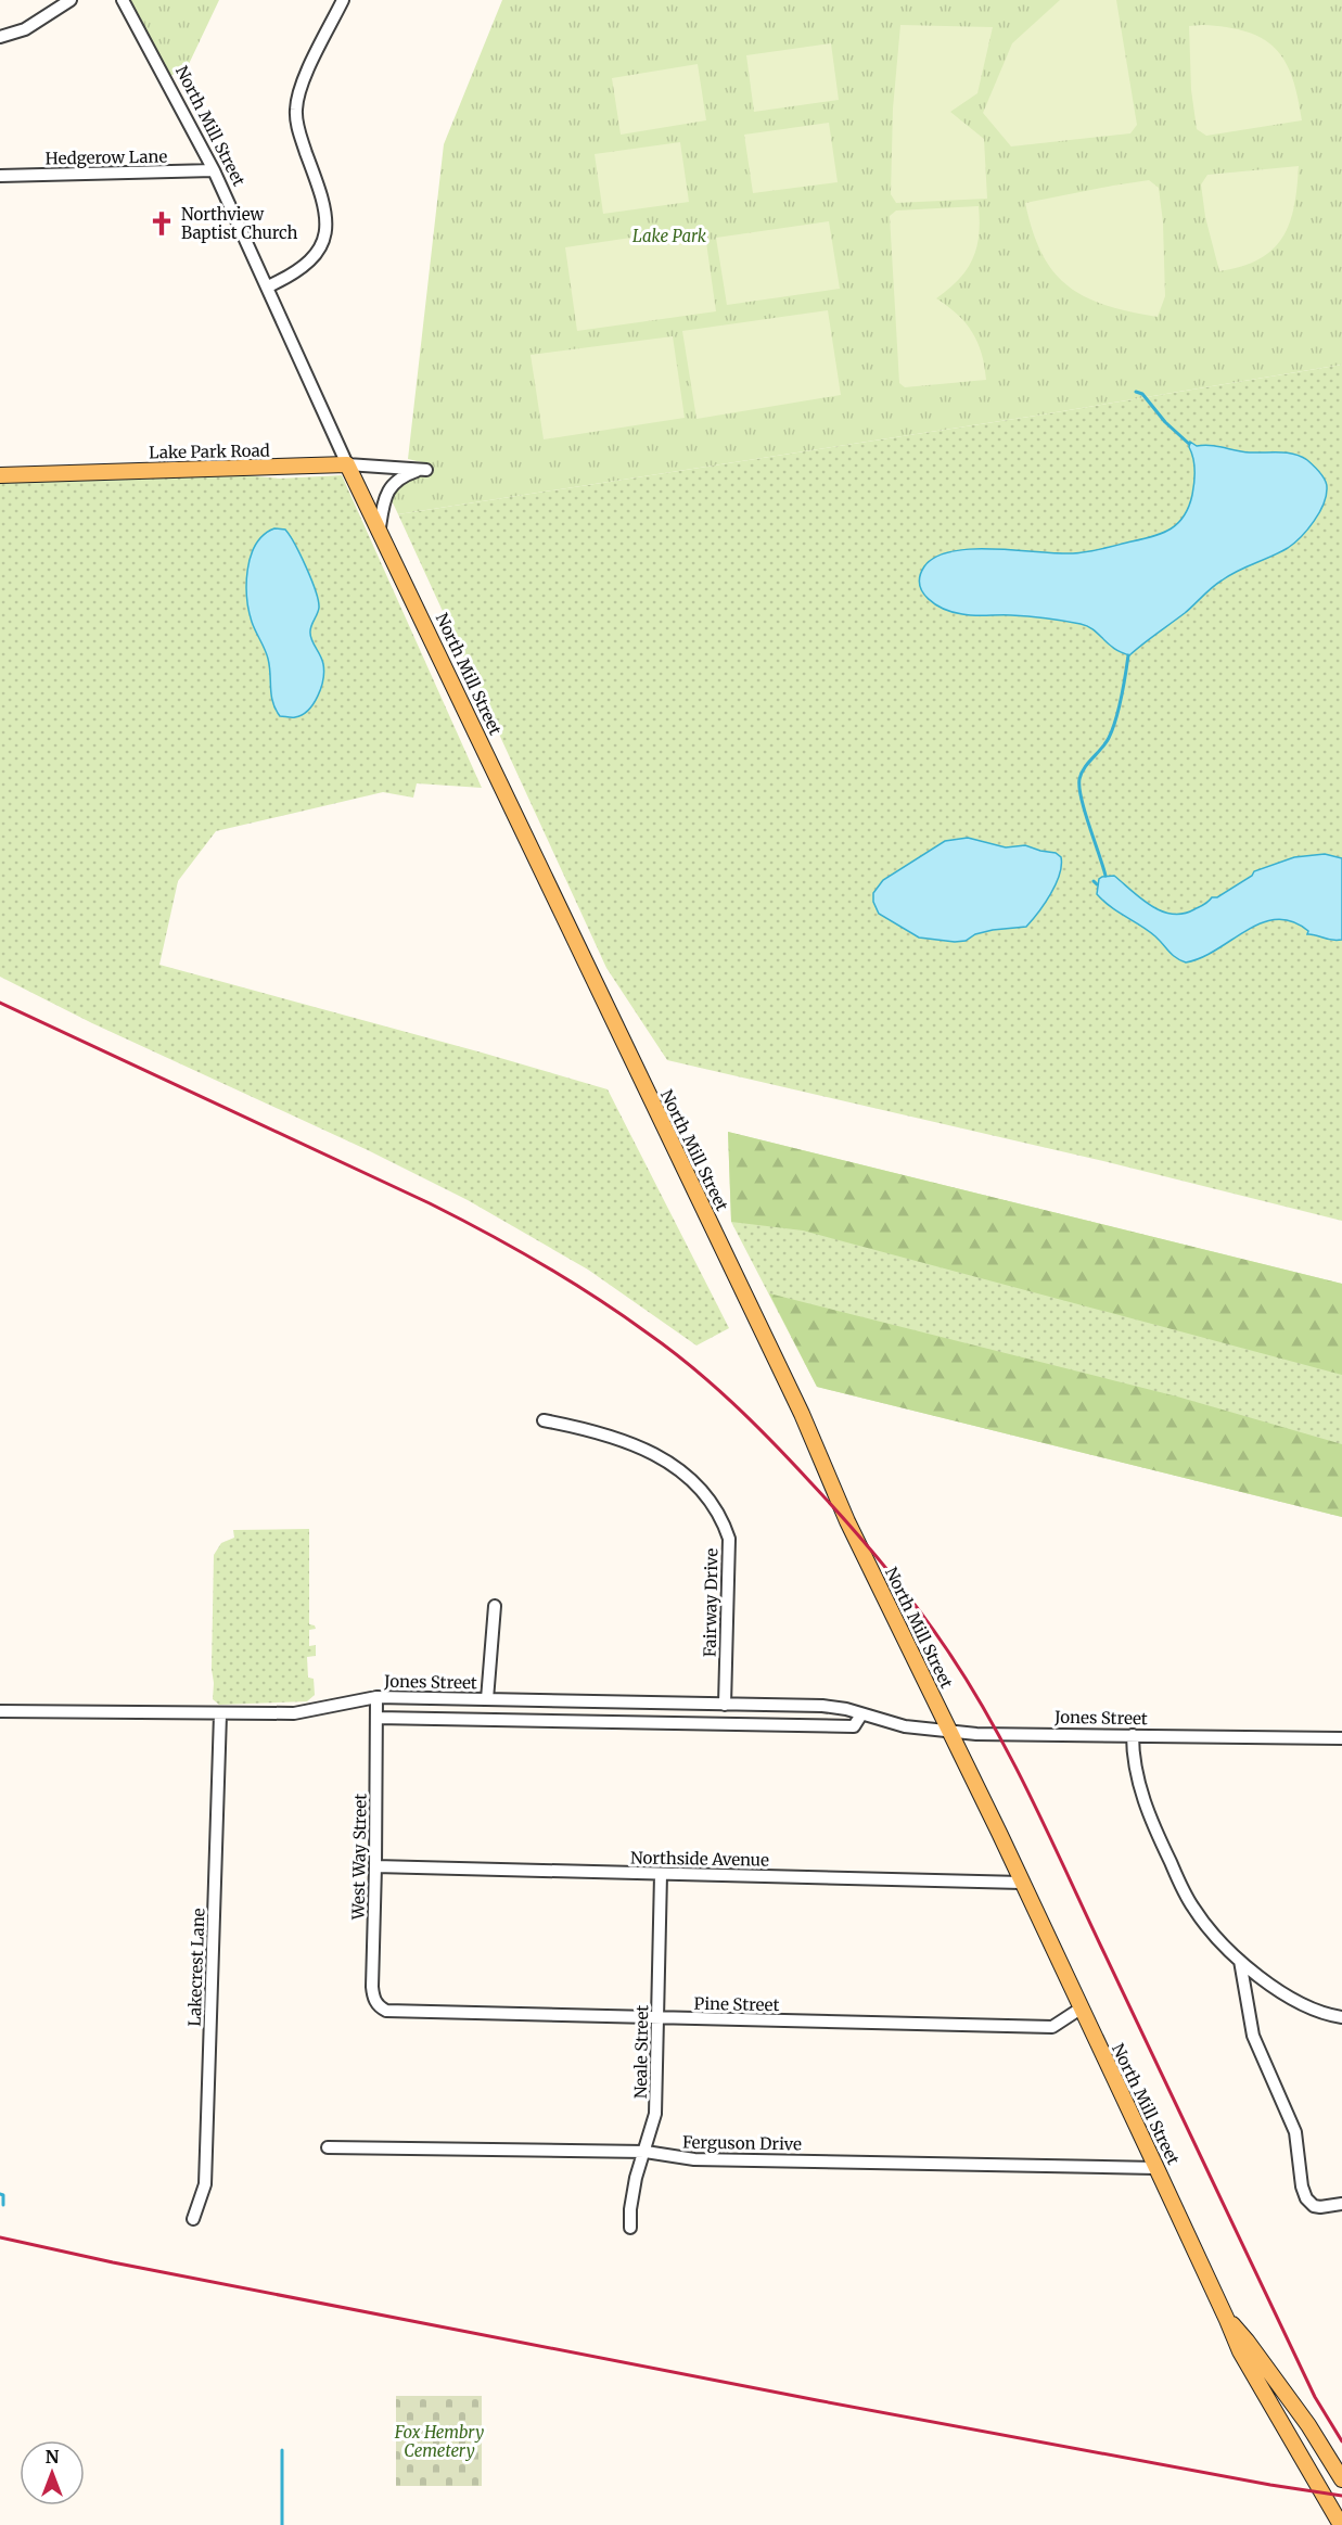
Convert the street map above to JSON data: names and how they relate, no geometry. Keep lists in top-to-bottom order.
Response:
{
  "streets": {
    "main road": ["North Mill Street", "Lake Park Road"],
    "street": [
      "Hedgerow Lane",
      "Fairway Drive",
      "Jones Street",
      "West Way Street",
      "Northside Avenue",
      "Lakecrest Lane",
      "Pine Street",
      "Neale Street",
      "Ferguson Drive"
    ]
  },
  "crossings": [
    ["North Mill Street", "Hedgerow Lane"],
    ["North Mill Street", "Lake Park Road"],
    ["North Mill Street", "Jones Street"],
    ["North Mill Street", "Northside Avenue"],
    ["North Mill Street", "Pine Street"],
    ["North Mill Street", "Ferguson Drive"],
    ["Fairway Drive", "Jones Street"],
    ["Jones Street", "West Way Street"],
    ["Jones Street", "Lakecrest Lane"],
    ["West Way Street", "Northside Avenue"],
    ["West Way Street", "Pine Street"],
    ["Northside Avenue", "Neale Street"],
    ["Pine Street", "Neale Street"],
    ["Neale Street", "Ferguson Drive"]
  ],
  "parks": ["Lake Park", "Fox Hembry Cemetery"],
  "places": {
    "church": ["Northview Baptist Church"]
  },
  "north": "top"
}
